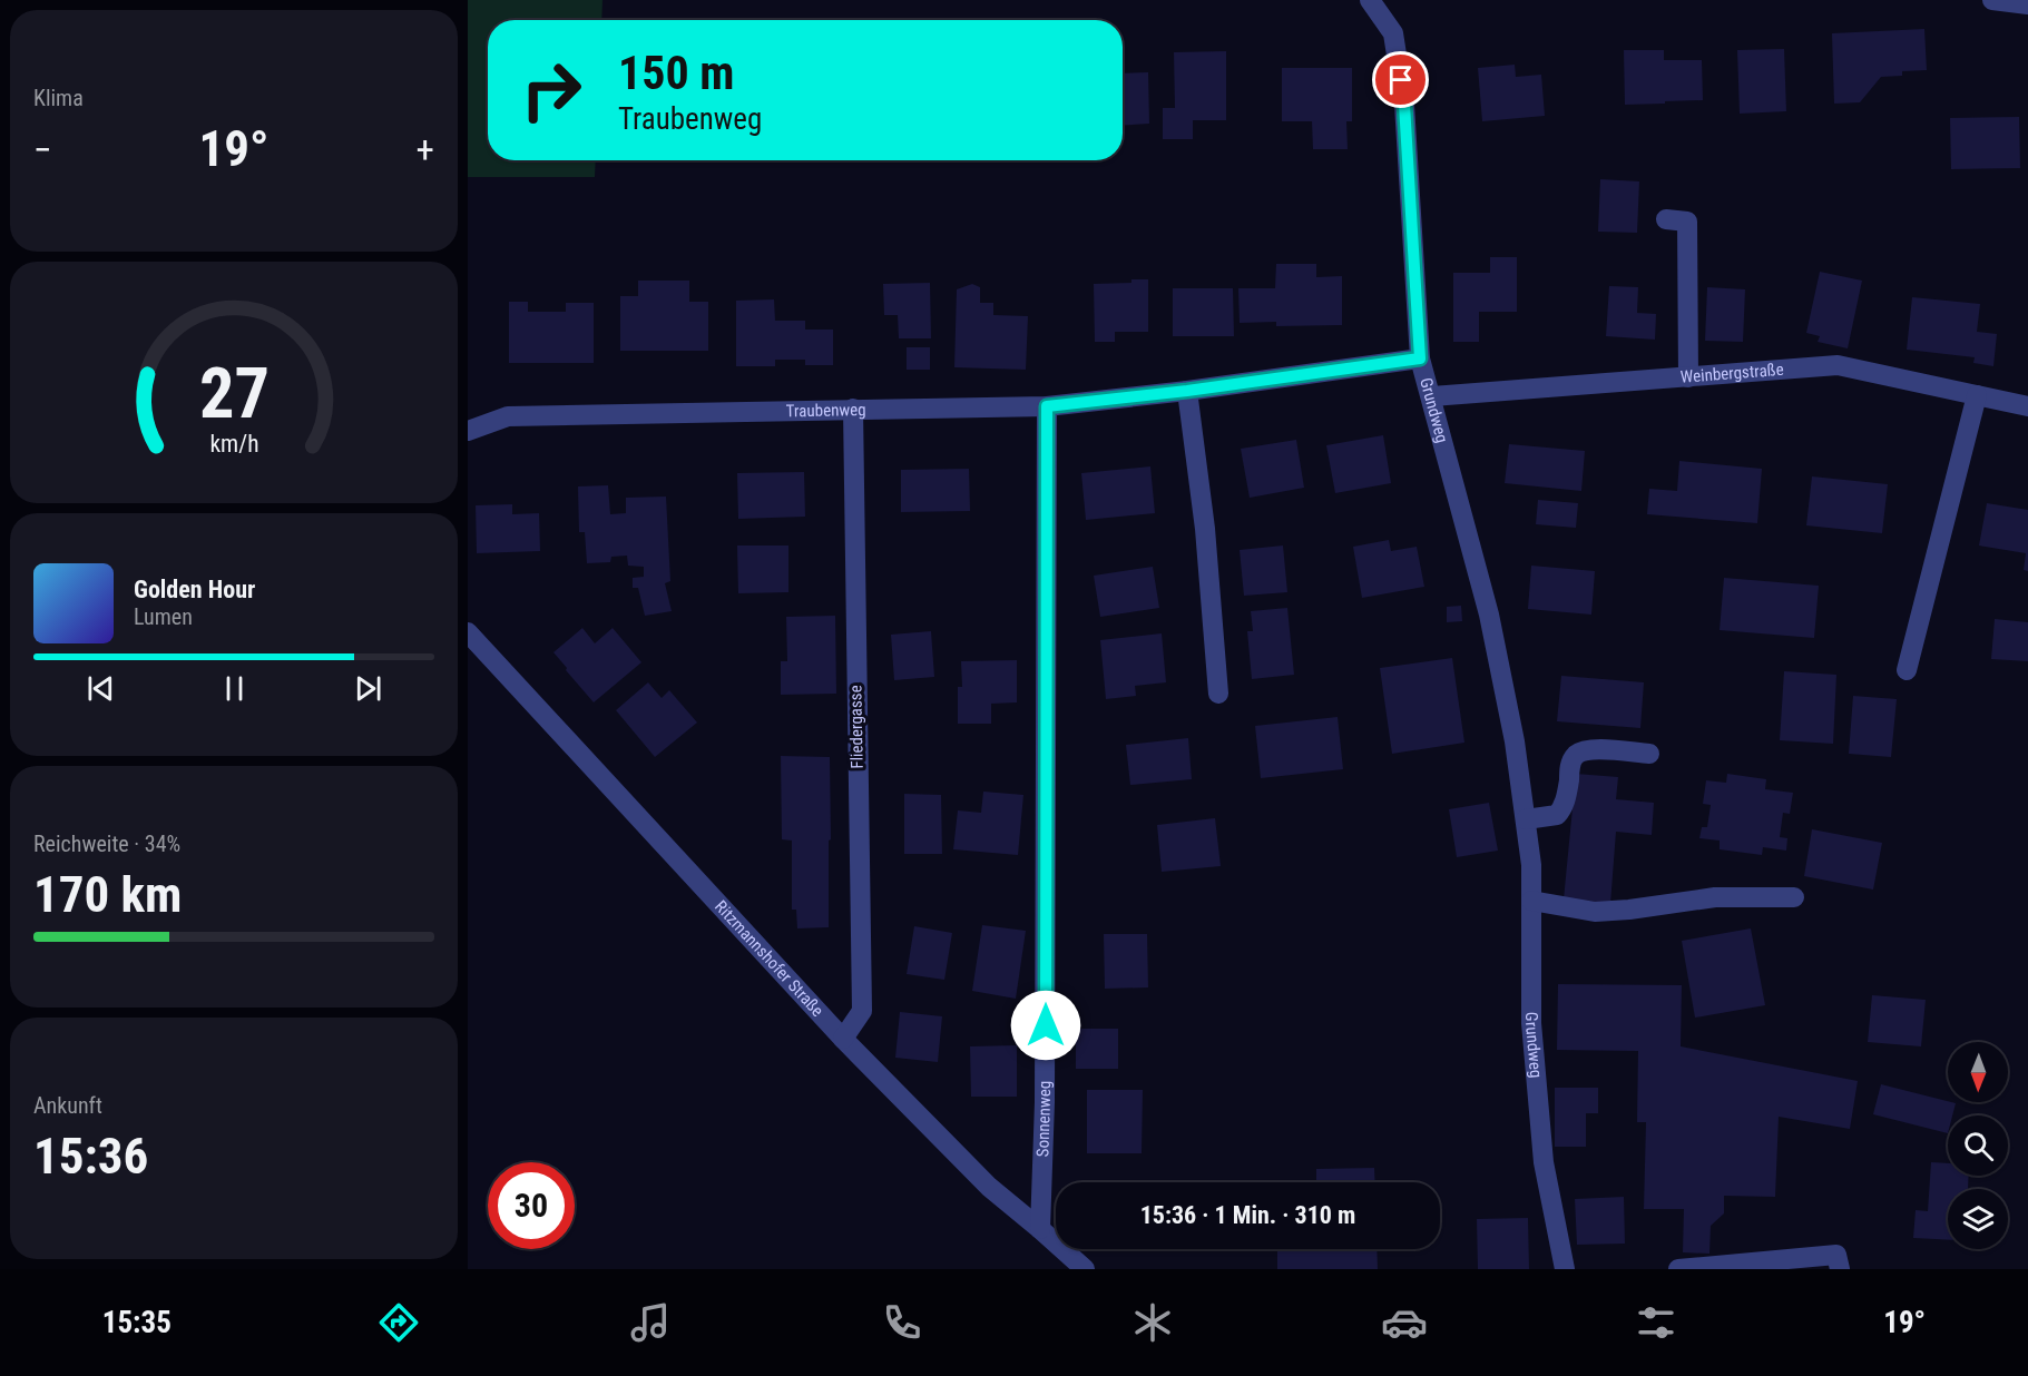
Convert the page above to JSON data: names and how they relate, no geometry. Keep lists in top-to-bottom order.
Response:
{
  "streets": {
    "street": [
      "Weinbergstraße",
      "Traubenweg",
      "Grundweg",
      "Fliedergasse",
      "Ritzmannshofer Straße",
      "Sonnenweg"
    ]
  },
  "crossings": [
    ["Weinbergstraße", "Grundweg"],
    ["Traubenweg", "Grundweg"],
    ["Traubenweg", "Fliedergasse"],
    ["Traubenweg", "Sonnenweg"],
    ["Fliedergasse", "Ritzmannshofer Straße"],
    ["Ritzmannshofer Straße", "Sonnenweg"]
  ],
  "north": "bottom",
  "page": {
    "tile": [
      "Klima",
      ["Reichweite · 34%", "170 km"],
      ["Ankunft", "15:36"]
    ],
    "turn": ["150 m", "Traubenweg"],
    "heat": ["−", "19°", "+"],
    "song": ["Golden Hour", "Lumen"],
    "limit": "30",
    "trip": "15:36 · 1 Min. · 310 m",
    "tabs": ["15:35", "19°"],
    "gauge": ["27", "km/h"]
  }
}
